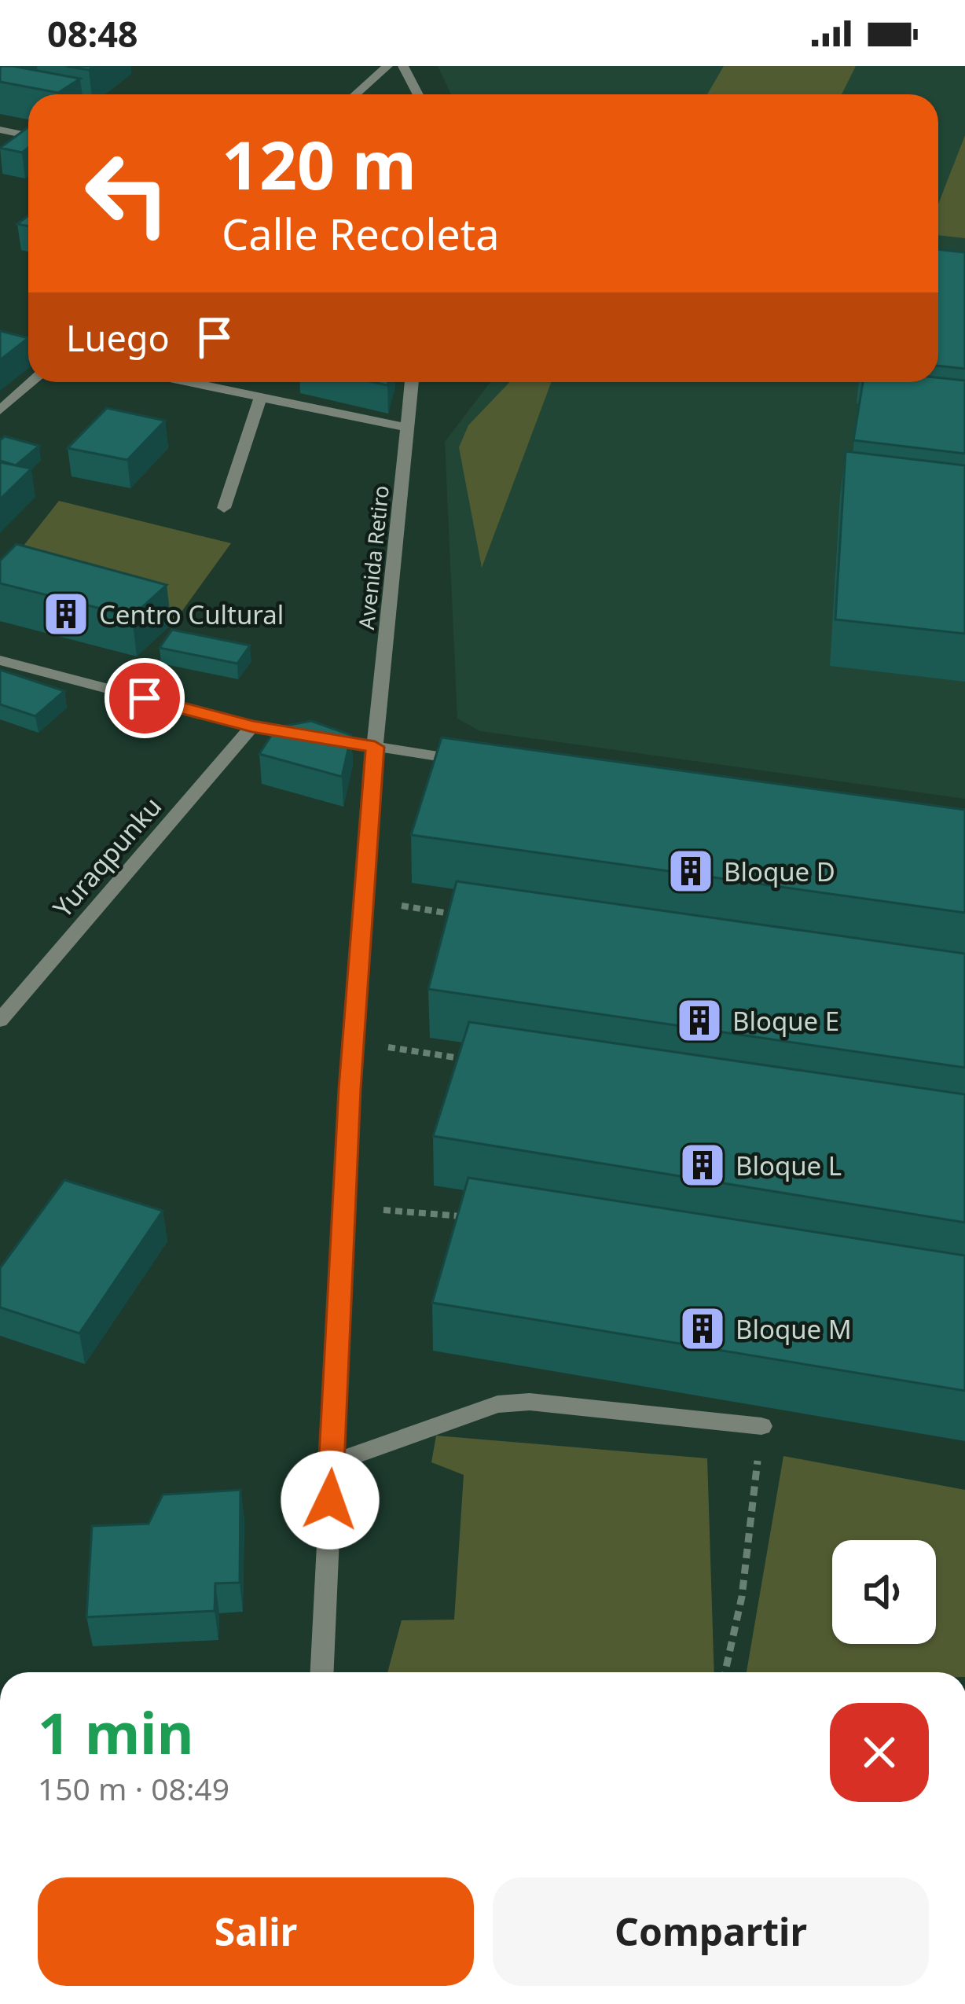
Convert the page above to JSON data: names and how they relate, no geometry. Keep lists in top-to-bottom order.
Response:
{
  "streets": {
    "street": ["Avenida Retiro", "Yuraqpunku"]
  },
  "places": {
    "building": [
      "Centro Cultural",
      "Bloque D",
      "Bloque E",
      "Bloque L",
      "Bloque M"
    ]
  },
  "page": {
    "status": "08:48",
    "turn": ["120 m", "Calle Recoleta"],
    "then": "Luego",
    "heading": ["1 min", "150 m · 08:49"],
    "buttons": ["Salir", "Compartir"]
  }
}
